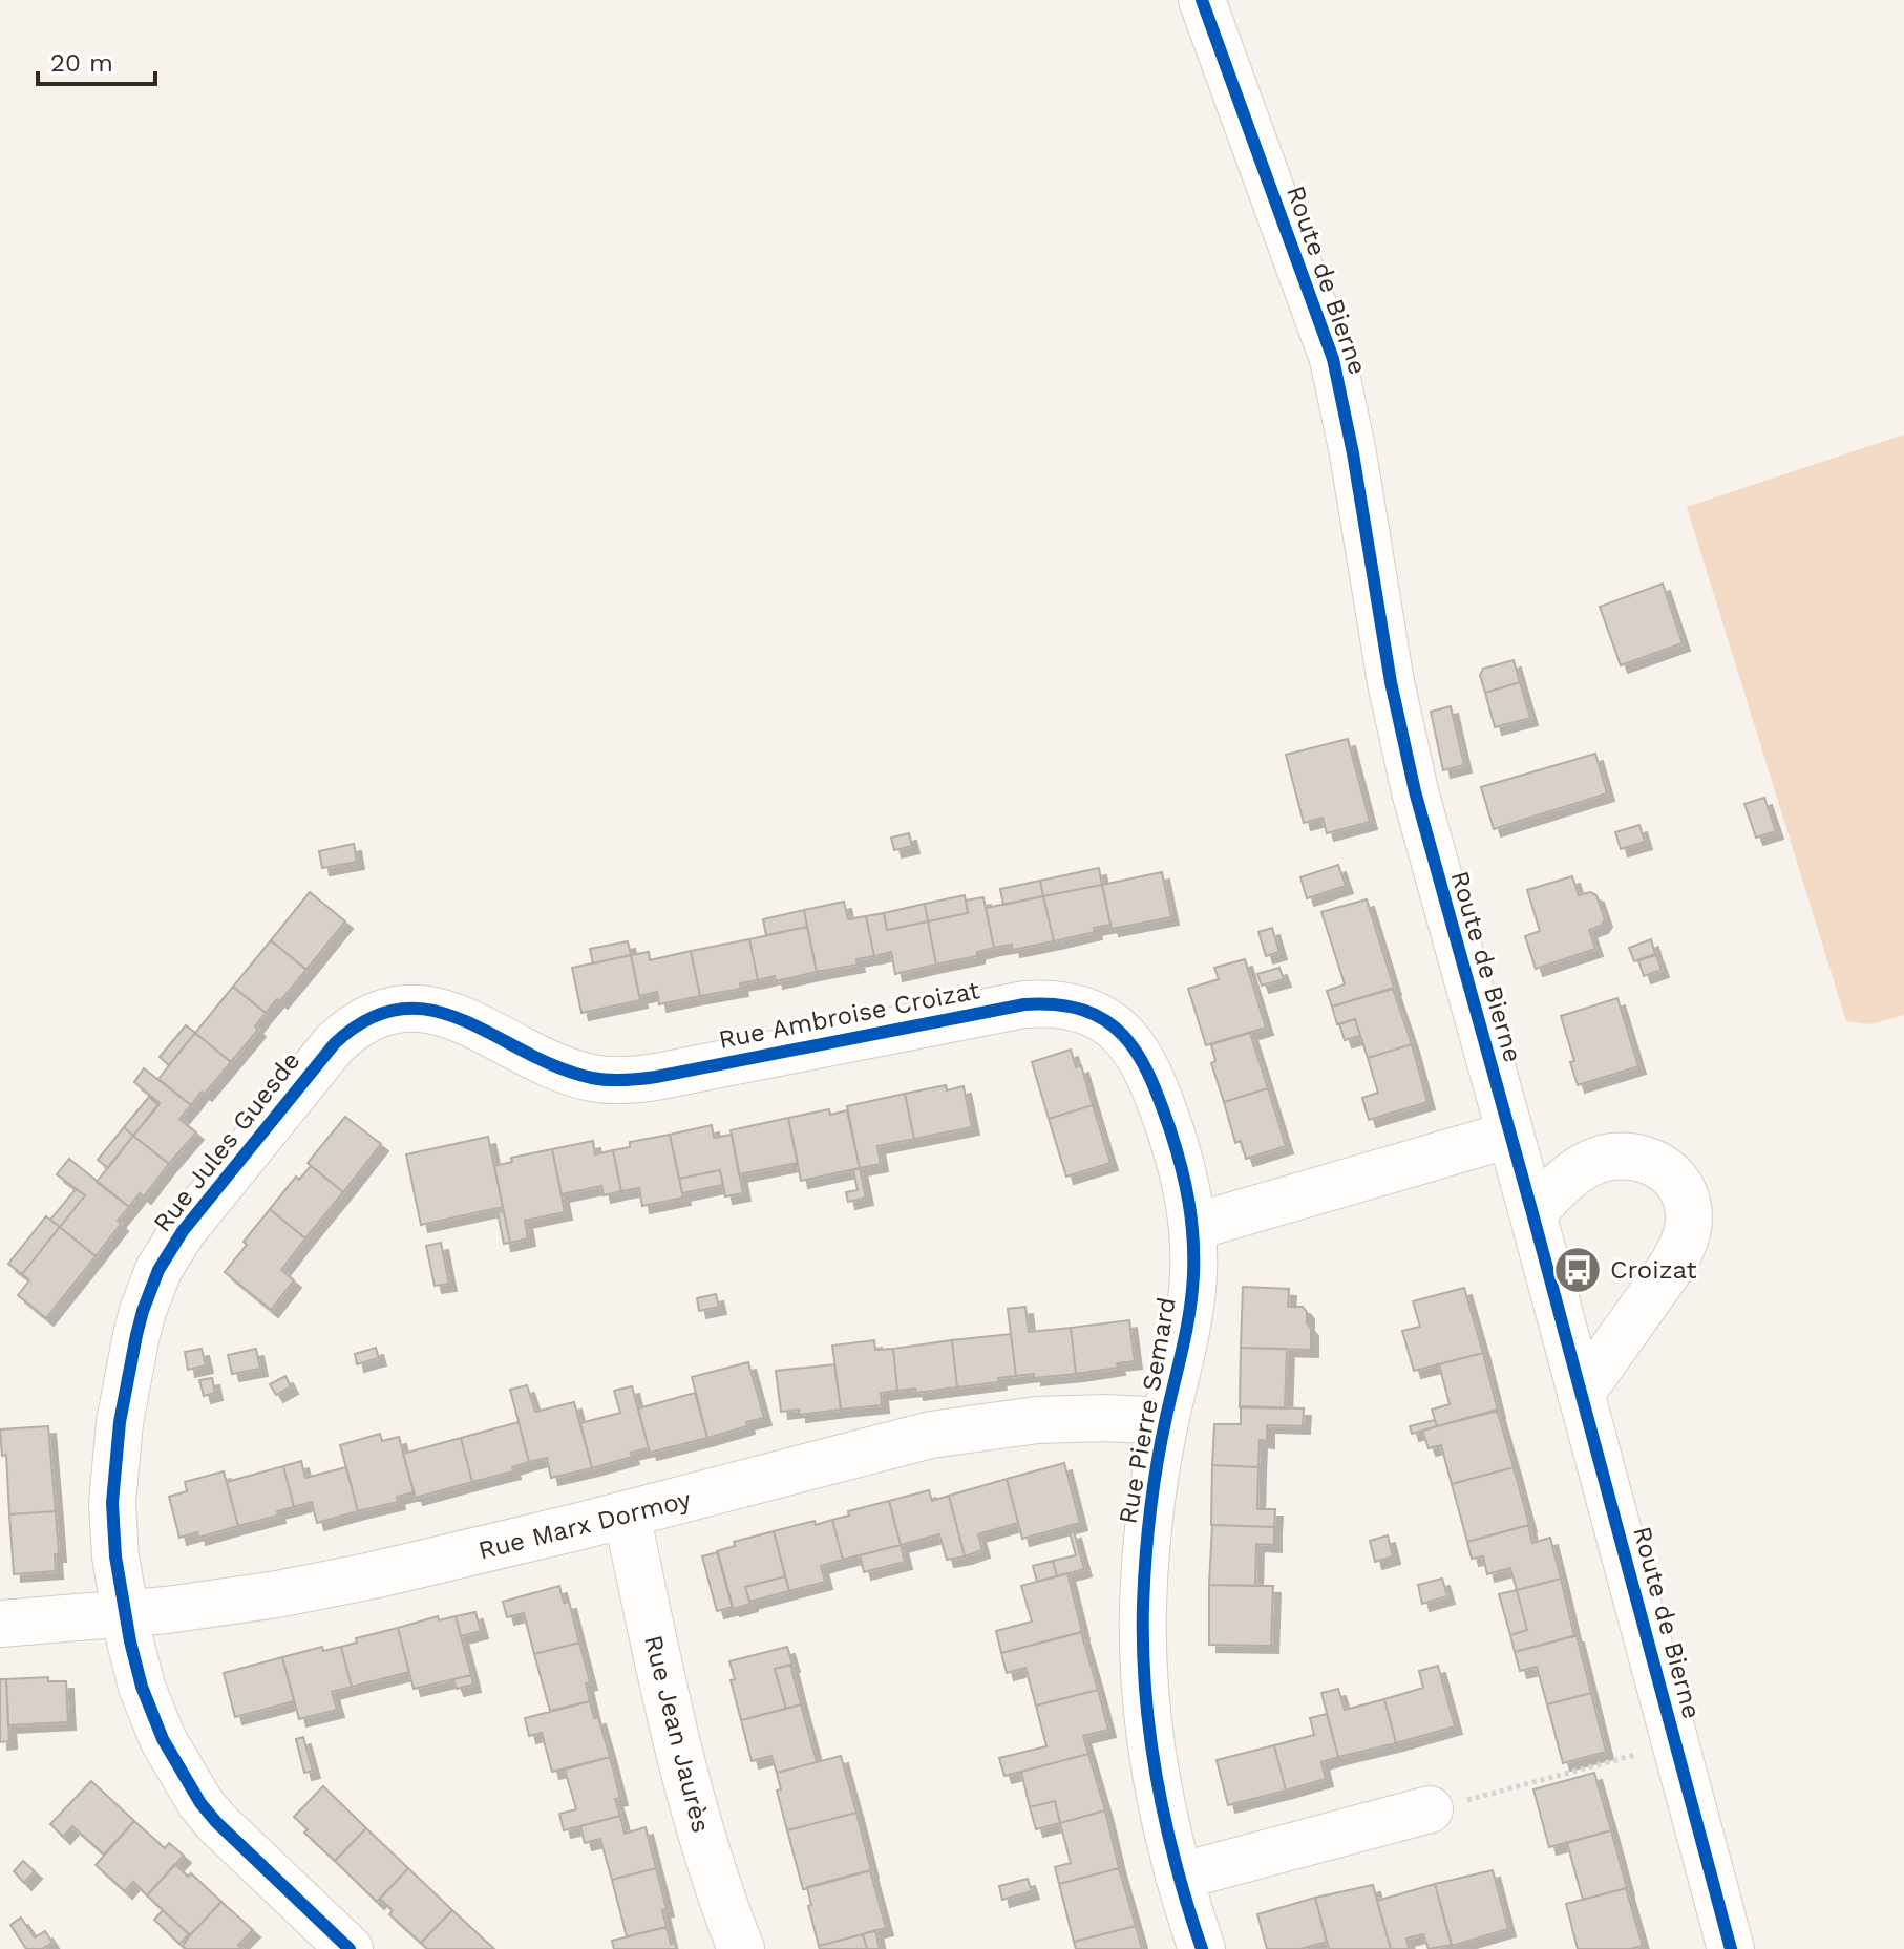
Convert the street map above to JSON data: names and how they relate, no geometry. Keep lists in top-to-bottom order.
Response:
{
  "streets": {
    "street": [
      "Route de Bierne",
      "Rue Ambroise Croizat",
      "Rue Jules Guesde",
      "Rue Pierre Semard",
      "Rue Marx Dormoy",
      "Rue Jean Jaurès"
    ]
  },
  "crossings": [
    ["Rue Ambroise Croizat", "Rue Jules Guesde"],
    ["Rue Ambroise Croizat", "Rue Pierre Semard"],
    ["Rue Jules Guesde", "Rue Marx Dormoy"],
    ["Rue Pierre Semard", "Rue Marx Dormoy"],
    ["Rue Marx Dormoy", "Rue Jean Jaurès"]
  ],
  "places": {
    "bus stop": ["Croizat"]
  },
  "scale_bar": "20 m"
}
